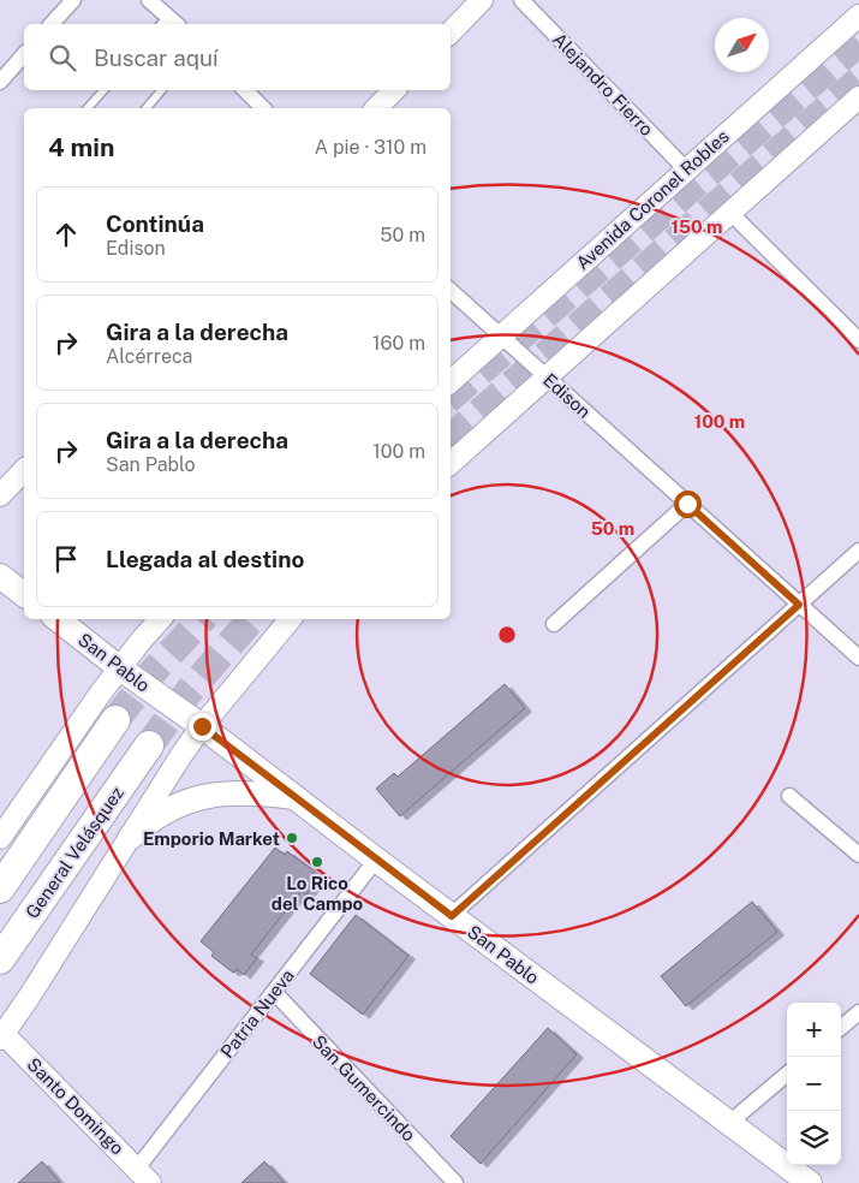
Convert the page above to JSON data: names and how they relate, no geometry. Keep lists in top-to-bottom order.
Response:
{
  "streets": {
    "highway": ["General Velásquez"],
    "main road": ["Avenida Coronel Robles", "San Pablo", "Santo Domingo"],
    "street": [
      "Alejandro Fierro",
      "Edison",
      "Patria Nueva",
      "San Gumercindo"
    ]
  },
  "crossings": [
    ["Alejandro Fierro", "Avenida Coronel Robles"],
    ["Avenida Coronel Robles", "Edison"],
    ["San Pablo", "Patria Nueva"],
    ["Patria Nueva", "San Gumercindo"],
    ["Patria Nueva", "Santo Domingo"]
  ],
  "places": ["Emporio Market", "Lo Rico del Campo"],
  "north": "top right",
  "page": {
    "search": "Buscar aquí",
    "heading": ["4 min", "A pie · 310 m"],
    "list": [
      ["Continúa", "Edison", "50 m"],
      ["Gira a la derecha", "Alcérreca", "160 m"],
      ["Gira a la derecha", "San Pablo", "100 m"],
      "Llegada al destino"
    ],
    "map_buttons": ["+", "−"]
  },
  "rings": ["150 m", "100 m", "50 m"]
}
